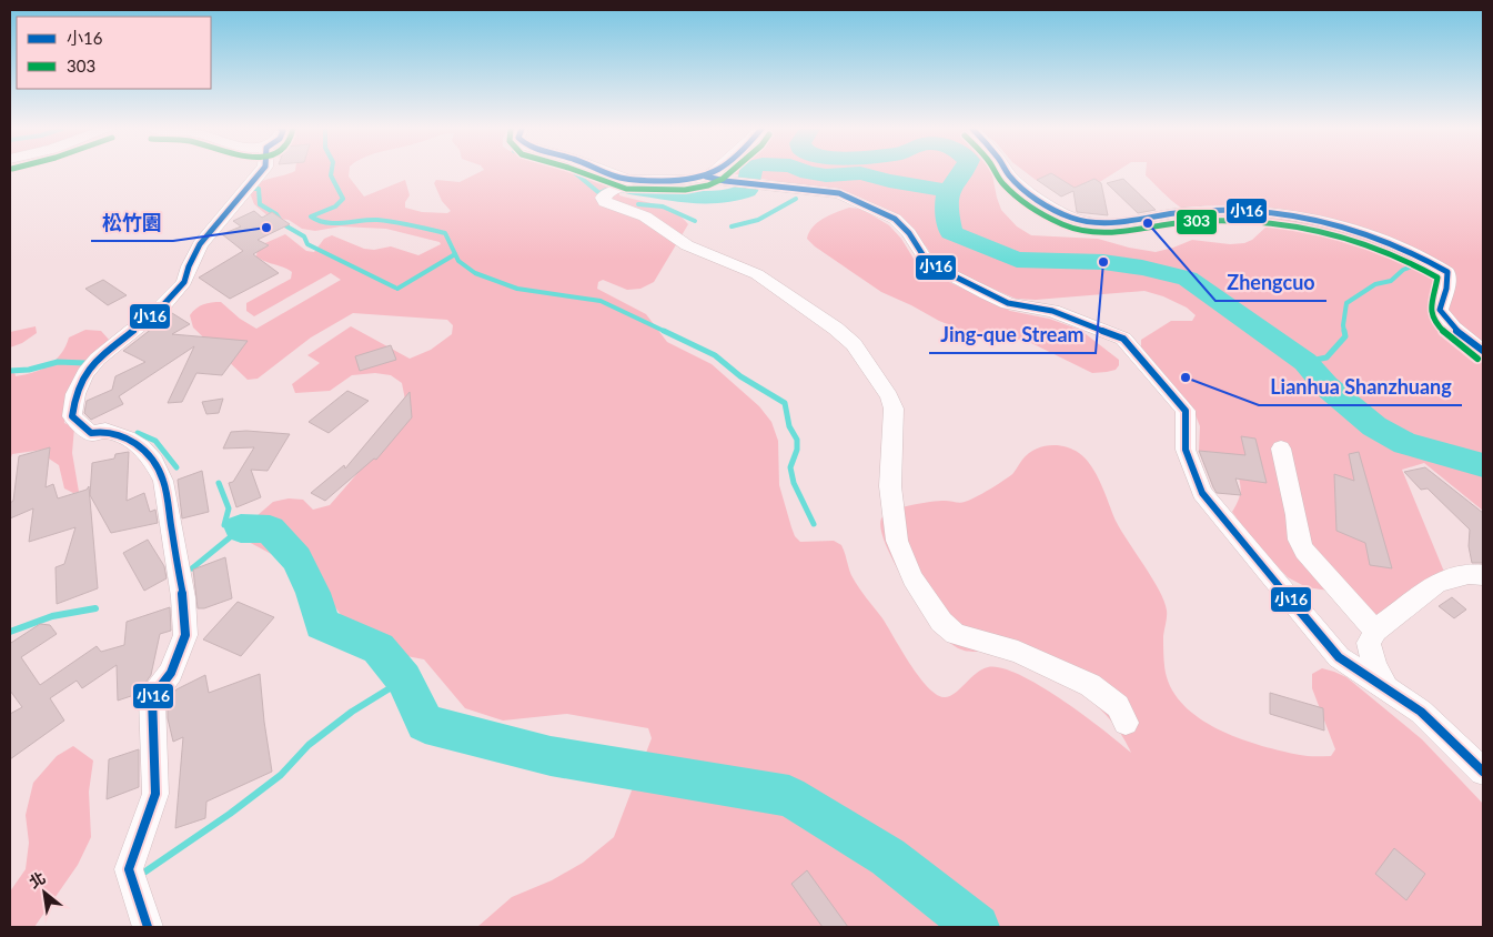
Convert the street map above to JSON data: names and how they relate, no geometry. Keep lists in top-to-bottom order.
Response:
{
  "places": [
    "Zhengcuo",
    "松竹園",
    "Jing-que Stream",
    "Lianhua Shanzhuang"
  ],
  "lines": ["transit line 小16", "transit line 303"],
  "legend": ["小16", "303"],
  "north": "top left"
}
